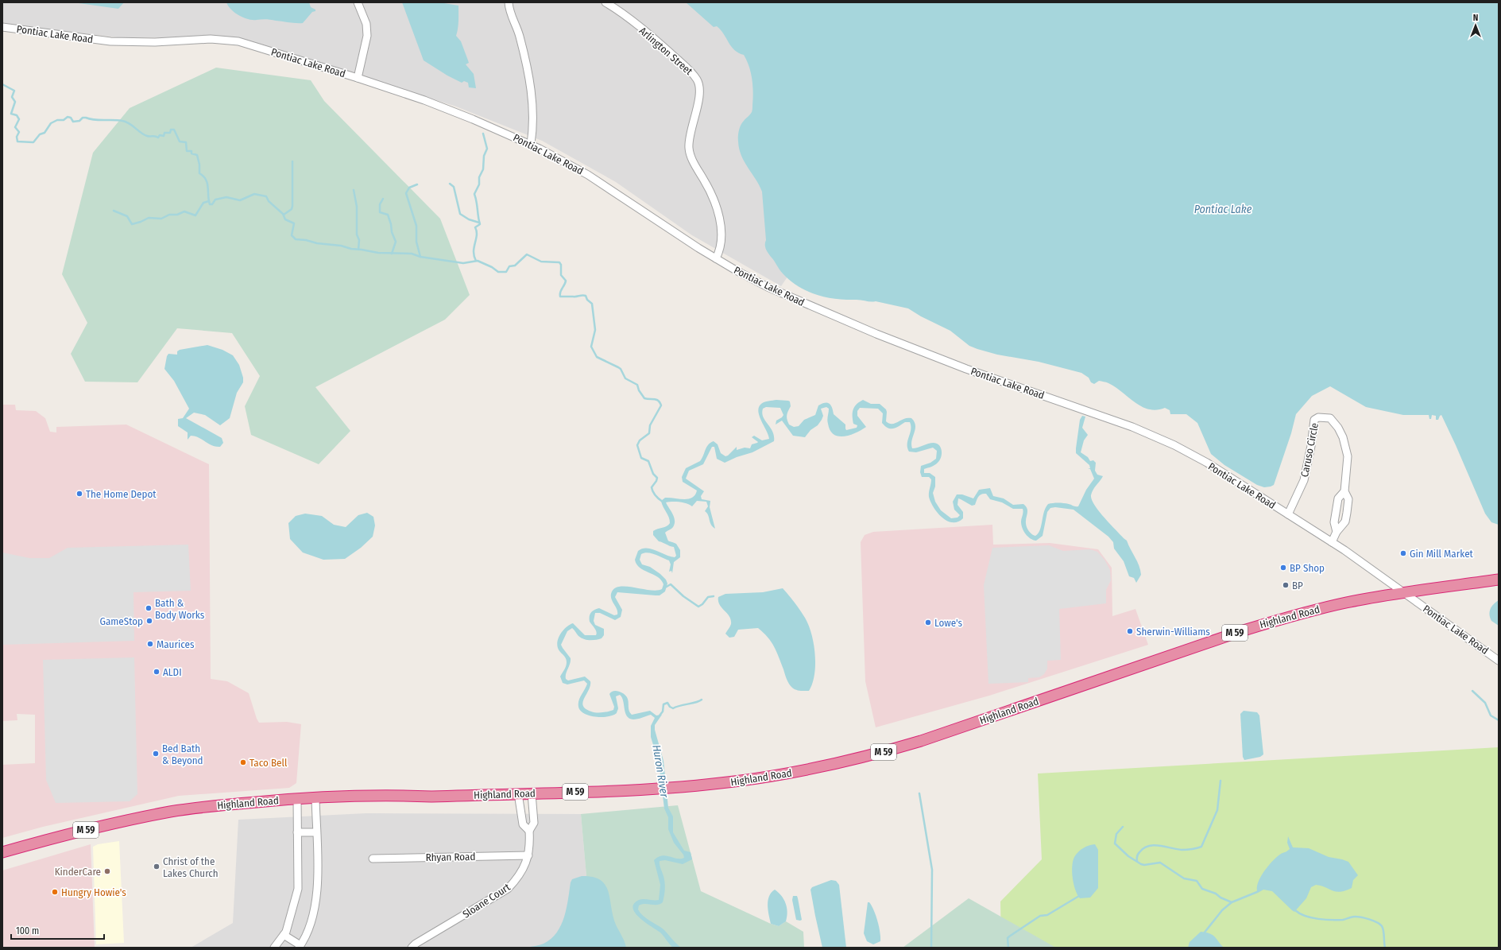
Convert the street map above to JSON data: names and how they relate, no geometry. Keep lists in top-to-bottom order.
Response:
{
  "streets": {
    "highway": ["Highland Road", "M 59"],
    "street": [
      "Pontiac Lake Road",
      "Arlington Street",
      "Caruso Circle",
      "Rhyan Road",
      "Sloane Court"
    ]
  },
  "crossings": [
    ["Pontiac Lake Road", "Arlington Street"],
    ["Pontiac Lake Road", "Caruso Circle"],
    ["Pontiac Lake Road", "Highland Road"],
    ["Highland Road", "Sloane Court"],
    ["Rhyan Road", "Sloane Court"]
  ],
  "water": ["Pontiac Lake", "Huron River"],
  "places": [
    "The Home Depot",
    "Gin Mill Market",
    "BP Shop",
    "BP",
    "Bath & Body Works",
    "GameStop",
    "Lowe's",
    "Sherwin-Williams",
    "Maurices",
    "ALDI",
    "Bed Bath & Beyond",
    "Taco Bell",
    "Christ of the Lakes Church",
    "KinderCare",
    "Hungry Howie's"
  ],
  "scale_bar": "100 m",
  "north": "top"
}
